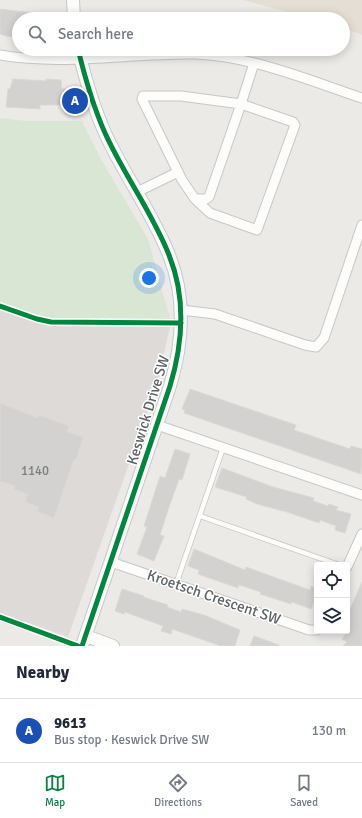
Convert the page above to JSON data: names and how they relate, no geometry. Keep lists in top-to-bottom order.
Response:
{
  "streets": {
    "street": ["Keswick Drive SW", "Kroetsch Crescent SW"]
  },
  "crossings": [
    ["Keswick Drive SW", "Kroetsch Crescent SW"]
  ],
  "house_numbers": ["1140"],
  "page": {
    "search": "Search here",
    "pins": "A",
    "heading": "Nearby",
    "list": [
      {
        "mark": "A",
        "name": "9613",
        "note": "Bus stop · Keswick Drive SW",
        "value": "130 m"
      }
    ],
    "nav": ["Map", "Directions", "Saved"]
  }
}
